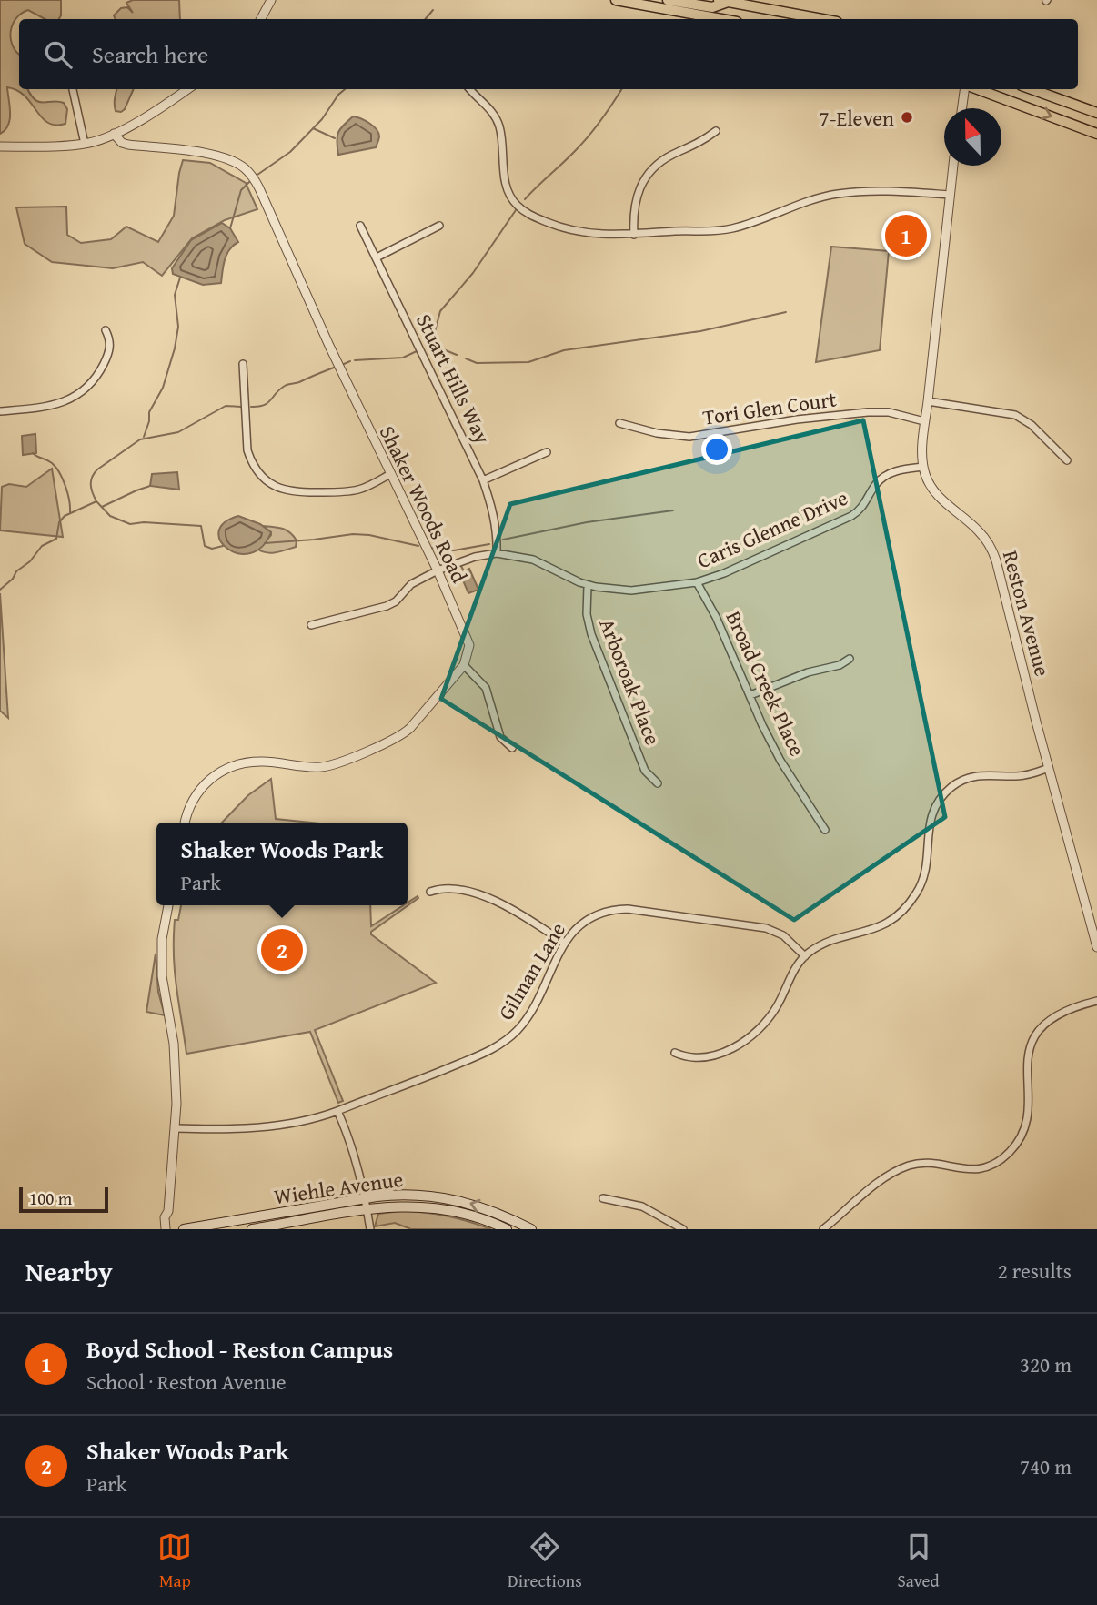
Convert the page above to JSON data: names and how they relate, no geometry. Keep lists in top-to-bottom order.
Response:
{
  "streets": {
    "main road": ["Wiehle Avenue"],
    "street": [
      "Stuart Hills Way",
      "Tori Glen Court",
      "Shaker Woods Road",
      "Caris Glenne Drive",
      "Reston Avenue",
      "Arboroak Place",
      "Broad Creek Place",
      "Gilman Lane"
    ]
  },
  "crossings": [
    ["Stuart Hills Way", "Caris Glenne Drive"],
    ["Tori Glen Court", "Reston Avenue"],
    ["Shaker Woods Road", "Caris Glenne Drive"],
    ["Caris Glenne Drive", "Reston Avenue"],
    ["Caris Glenne Drive", "Arboroak Place"],
    ["Caris Glenne Drive", "Broad Creek Place"]
  ],
  "places": ["7-Eleven"],
  "scale_bar": "100 m",
  "north": "top",
  "page": {
    "search": "Search here",
    "pins": ["1", "2"],
    "popup": ["Shaker Woods Park", "Park"],
    "scale": "100 m",
    "heading": ["Nearby", "2 results"],
    "list": [
      {
        "mark": "1",
        "name": "Boyd School - Reston Campus",
        "note": "School · Reston Avenue",
        "value": "320 m"
      },
      {
        "mark": "2",
        "name": "Shaker Woods Park",
        "note": "Park",
        "value": "740 m"
      }
    ],
    "nav": ["Map", "Directions", "Saved"]
  }
}
